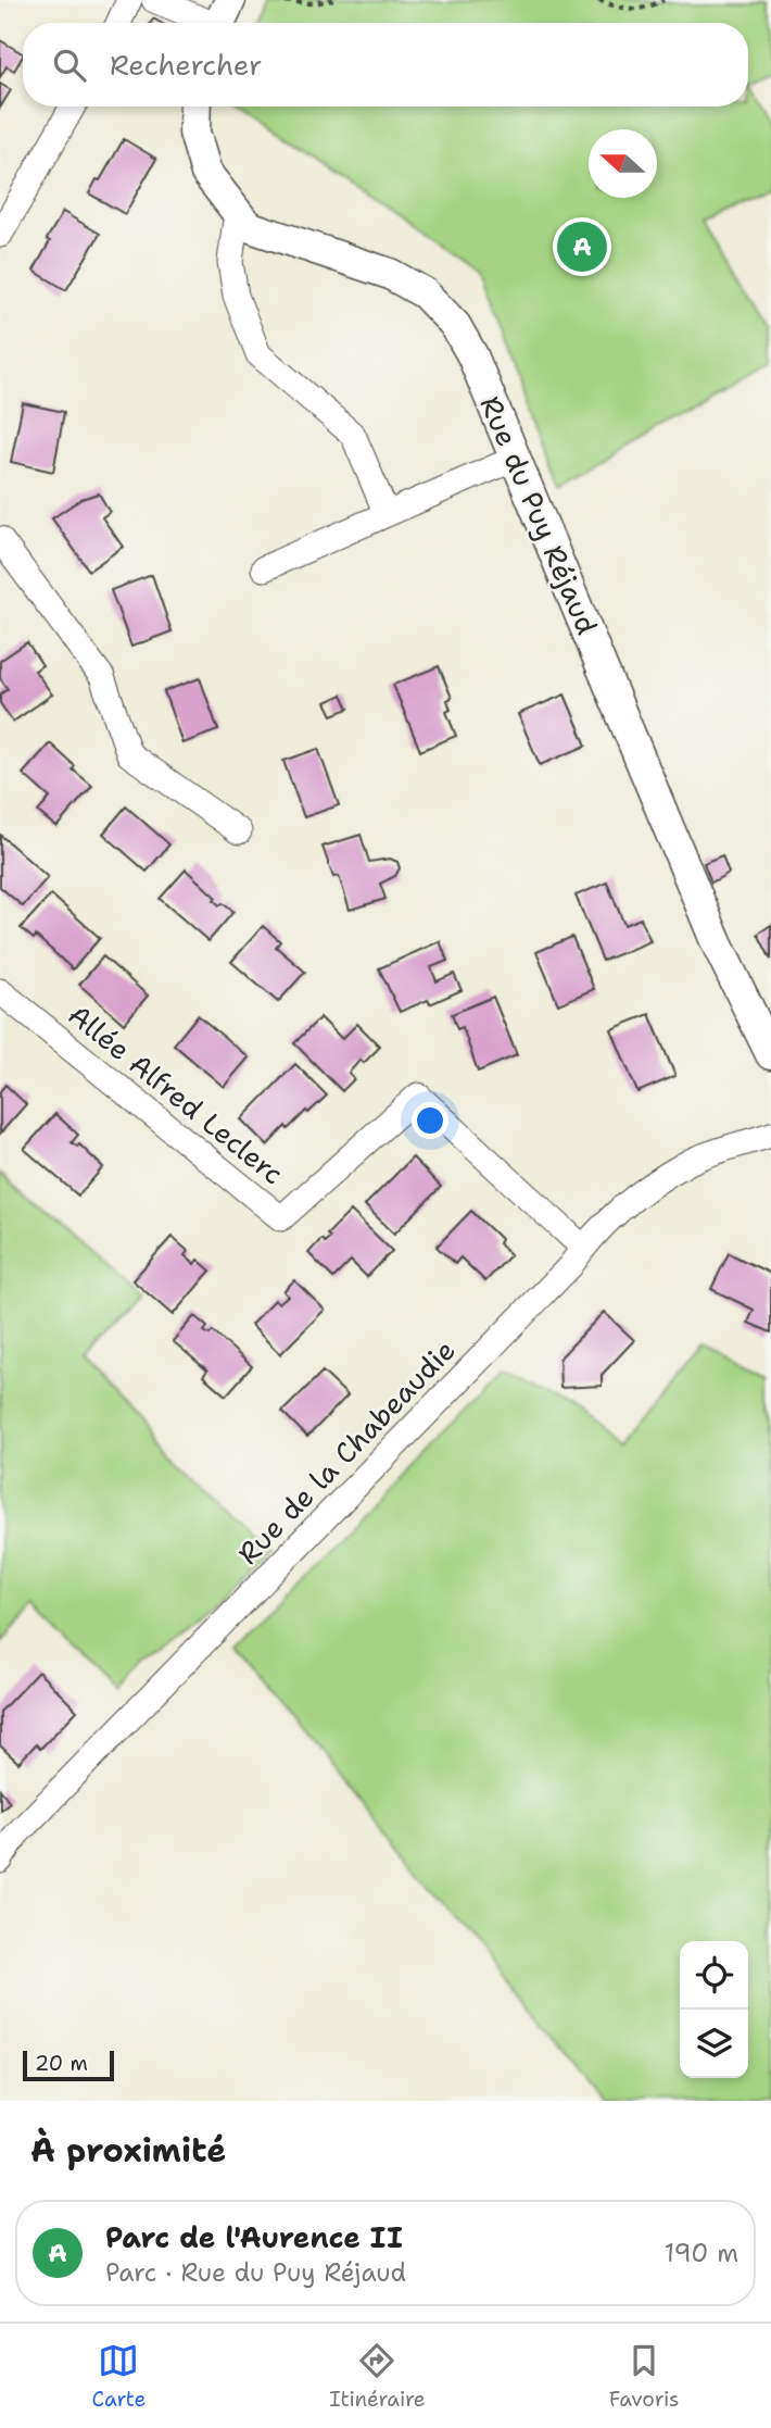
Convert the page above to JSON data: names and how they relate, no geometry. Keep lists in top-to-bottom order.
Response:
{
  "streets": {
    "street": ["Rue du Puy Réjaud", "Allée Alfred Leclerc", "Rue de la Chabeaudie"]
  },
  "crossings": [
    ["Allée Alfred Leclerc", "Rue de la Chabeaudie"]
  ],
  "scale_bar": "20 m",
  "north": "left",
  "page": {
    "search": "Rechercher",
    "pins": "A",
    "scale": "20 m",
    "heading": "À proximité",
    "list": [
      {
        "mark": "A",
        "name": "Parc de l'Aurence II",
        "note": "Parc · Rue du Puy Réjaud",
        "value": "190 m"
      }
    ],
    "nav": ["Carte", "Itinéraire", "Favoris"]
  }
}
